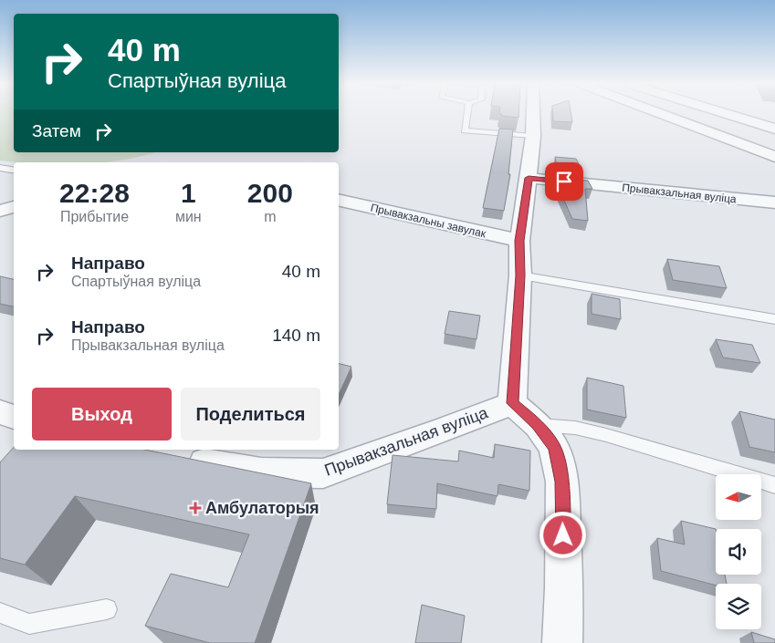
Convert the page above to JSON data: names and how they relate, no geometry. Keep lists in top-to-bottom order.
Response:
{
  "streets": {
    "street": ["Прывакзальная вуліца", "Прывакзальны завулак"]
  },
  "places": {
    "health": ["Амбулаторыя"]
  },
  "north": "left",
  "page": {
    "turn": ["40 m", "Спартыўная вуліца"],
    "then": "Затем",
    "eta": [
      "22:28",
      "Прибытие",
      "1",
      "мин",
      "200",
      "m"
    ],
    "list": [
      {
        "name": "Направо",
        "note": "Спартыўная вуліца",
        "value": "40 m"
      },
      {
        "name": "Направо",
        "note": "Прывакзальная вуліца",
        "value": "140 m"
      }
    ],
    "buttons": ["Выход", "Поделиться"]
  }
}
